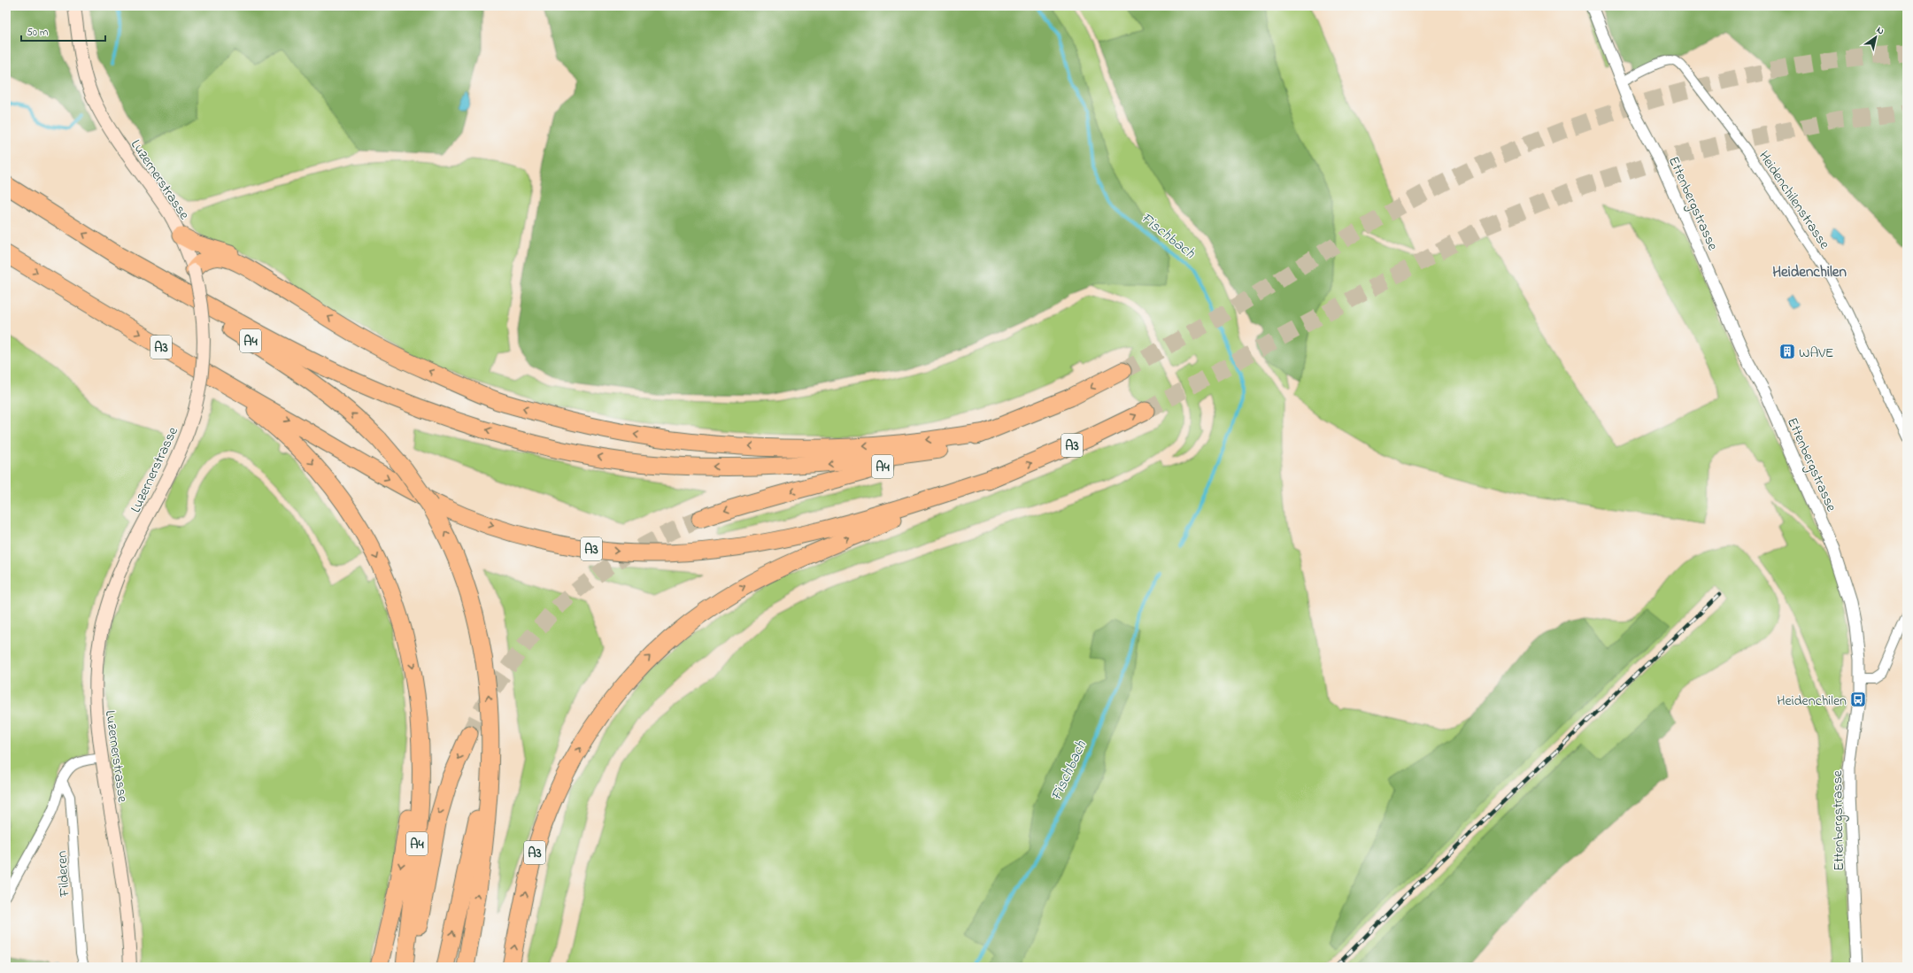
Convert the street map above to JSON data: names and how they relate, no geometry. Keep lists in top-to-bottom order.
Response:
{
  "streets": {
    "highway": ["A4", "A3"],
    "main road": ["Luzernerstrasse"],
    "street": ["Heidenchilenstrasse", "Ettenbergstrasse", "Filderen"]
  },
  "crossings": [
    ["Luzernerstrasse", "Filderen"],
    ["Heidenchilenstrasse", "Ettenbergstrasse"],
    ["A4", "A3"]
  ],
  "districts": ["Heidenchilen"],
  "water": ["Fischbach"],
  "places": {
    "building": ["WAVE"],
    "bus stop": ["Heidenchilen"]
  },
  "scale_bar": "50 m",
  "north": "top right"
}
